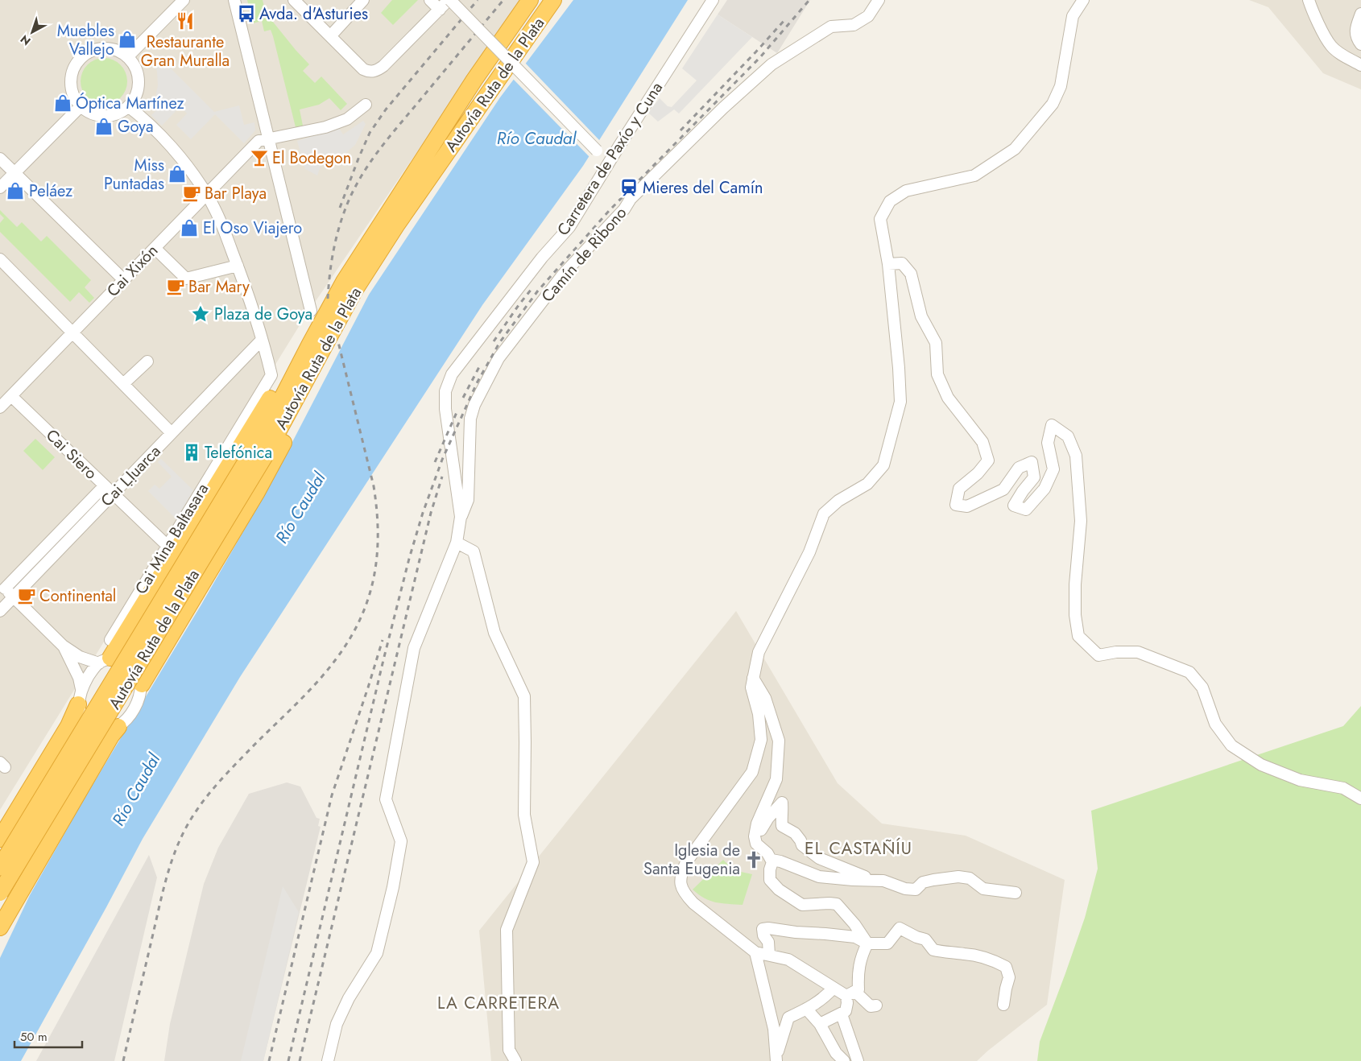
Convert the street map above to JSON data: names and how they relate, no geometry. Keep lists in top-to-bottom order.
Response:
{
  "streets": {
    "highway": ["Autovía Ruta de la Plata"],
    "street": [
      "Carretera de Paxío y Cuna",
      "Camín de Ribono",
      "Cai Xixón",
      "Cai Siero",
      "Cai Ḷḷuarca",
      "Cai Mina Baltasara"
    ]
  },
  "crossings": [
    ["Carretera de Paxío y Cuna", "Camín de Ribono"],
    ["Cai Xixón", "Cai Siero"],
    ["Cai Siero", "Cai Ḷḷuarca"],
    ["Cai Siero", "Cai Mina Baltasara"],
    ["Cai Ḷḷuarca", "Cai Mina Baltasara"]
  ],
  "districts": ["EL CASTAÑÍU", "LA CARRETERA"],
  "water": ["Río Caudal"],
  "places": {
    "bus stop": ["Avda. d'Asturies"],
    "restaurant": ["Restaurante Gran Muralla"],
    "shop": [
      "Muebles Vallejo",
      "Óptica Martínez",
      "Goya",
      "Miss Puntadas",
      "Peláez",
      "El Oso Viajero"
    ],
    "bar": ["El Bodegon"],
    "station": ["Mieres del Camín"],
    "cafe": ["Bar Playa", "Bar Mary", "Continental"],
    "place": ["Plaza de Goya"],
    "building": ["Telefónica"],
    "church": ["Iglesia de Santa Eugenia"]
  },
  "scale_bar": "50 m",
  "north": "bottom left"
}
